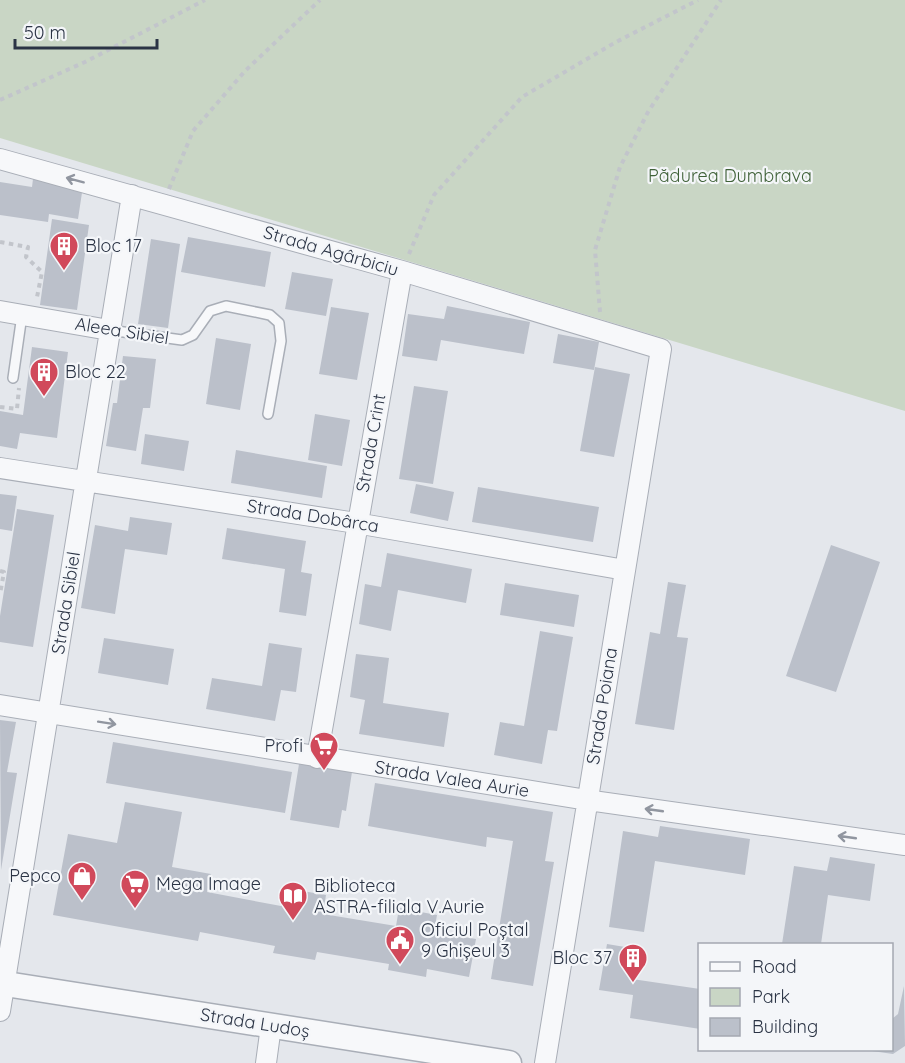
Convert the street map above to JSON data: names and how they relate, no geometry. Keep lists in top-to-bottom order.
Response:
{
  "streets": {
    "street": [
      "Strada Agârbiciu",
      "Aleea Sibiel",
      "Strada Crint",
      "Strada Dobârca",
      "Strada Sibiel",
      "Strada Poiana",
      "Strada Valea Aurie",
      "Strada Ludoș"
    ]
  },
  "crossings": [
    ["Strada Agârbiciu", "Strada Crint"],
    ["Strada Agârbiciu", "Strada Sibiel"],
    ["Strada Agârbiciu", "Strada Poiana"],
    ["Aleea Sibiel", "Strada Sibiel"],
    ["Strada Crint", "Strada Dobârca"],
    ["Strada Crint", "Strada Valea Aurie"],
    ["Strada Dobârca", "Strada Sibiel"],
    ["Strada Dobârca", "Strada Poiana"],
    ["Strada Sibiel", "Strada Valea Aurie"],
    ["Strada Sibiel", "Strada Ludoș"],
    ["Strada Poiana", "Strada Valea Aurie"]
  ],
  "parks": ["Pădurea Dumbrava"],
  "places": {
    "building": ["Bloc 17", "Bloc 22", "Bloc 37"],
    "supermarket": ["Profi", "Mega Image"],
    "shop": ["Pepco"],
    "library": ["Biblioteca ASTRA-filiala V.Aurie"],
    "public building": ["Oficiul Poștal 9 Ghișeul 3"]
  },
  "legend": ["Road", "Park", "Building"],
  "scale_bar": "50 m"
}
